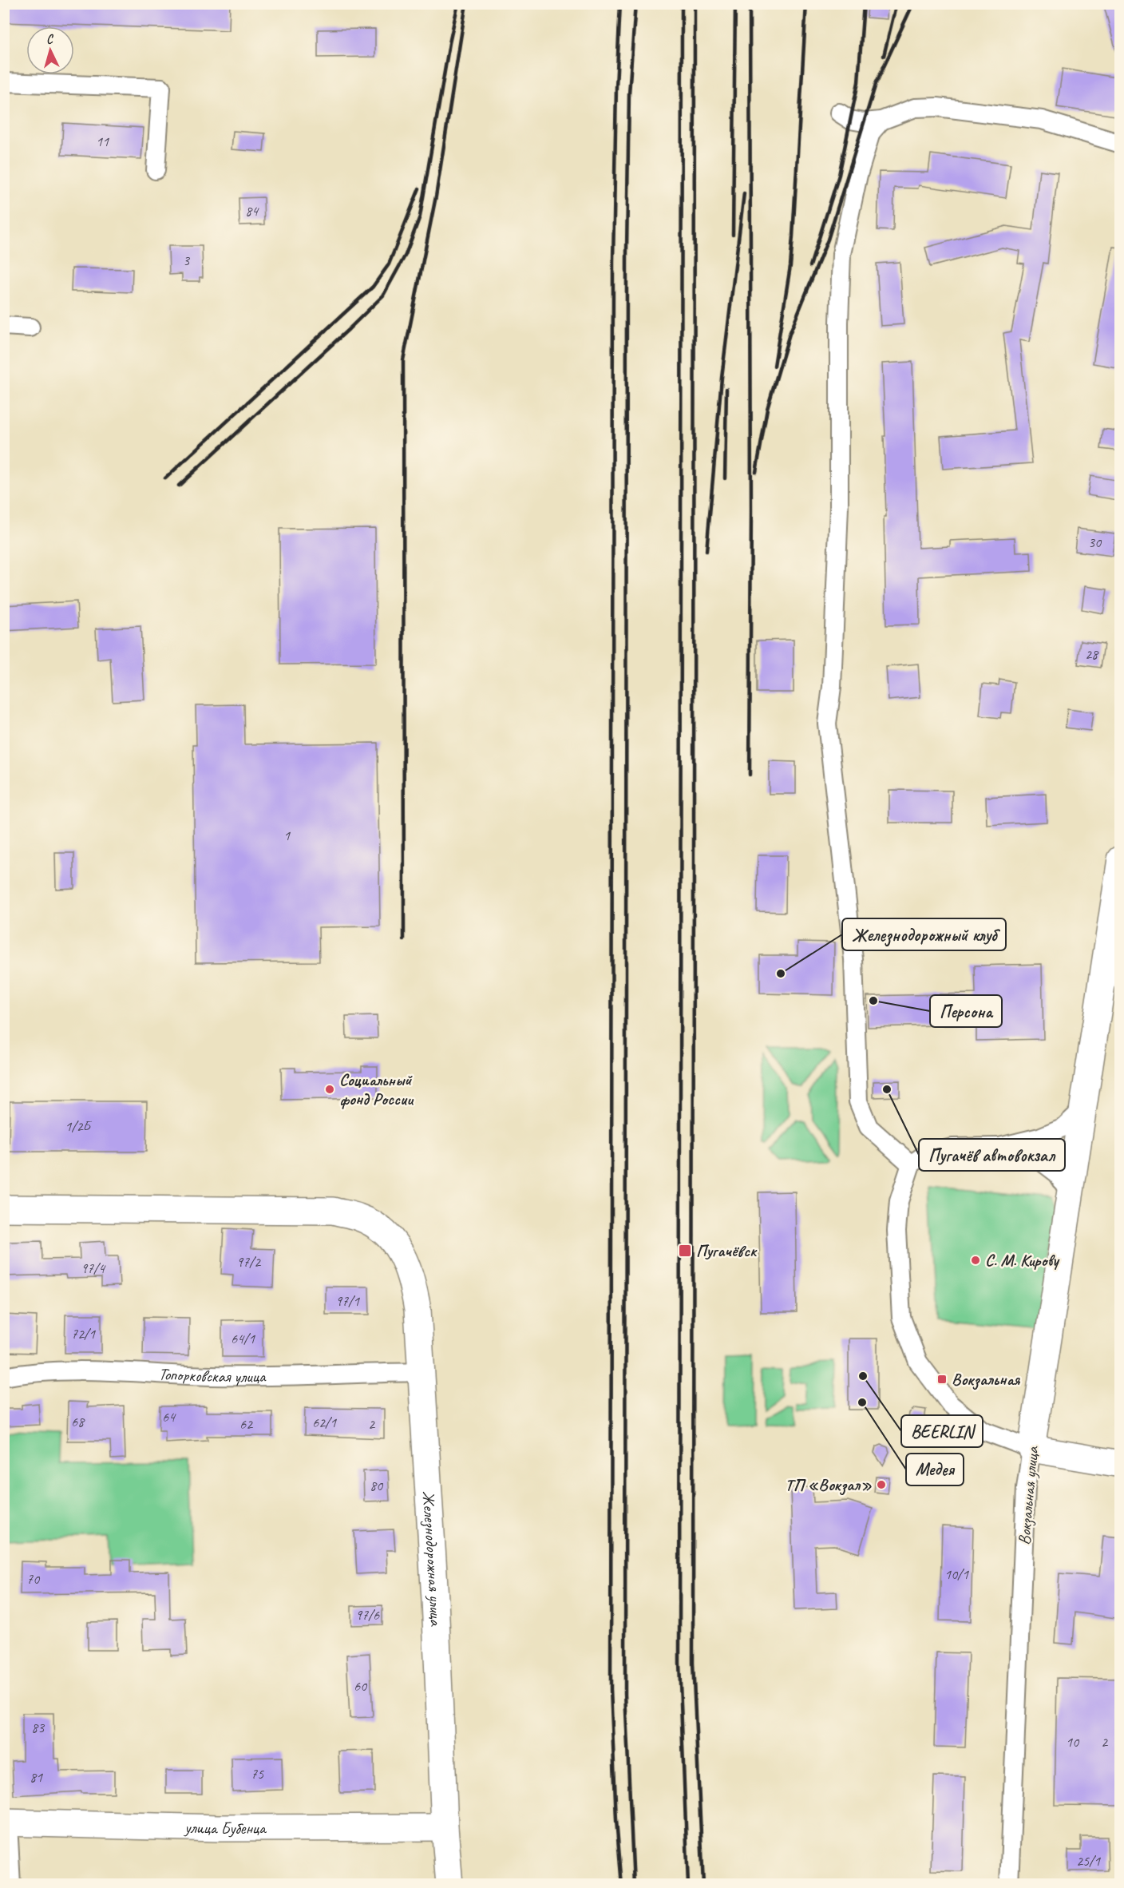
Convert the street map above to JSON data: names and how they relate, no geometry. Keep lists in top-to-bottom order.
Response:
{
  "streets": {
    "street": [
      "Топорковская улица",
      "Вокзальная улица",
      "Железнодорожная улица",
      "улица Бубенца"
    ]
  },
  "crossings": [
    ["Топорковская улица", "Железнодорожная улица"],
    ["Железнодорожная улица", "улица Бубенца"]
  ],
  "places": {
    "other": [
      "Железнодорожный клуб",
      "Персона",
      "Социальный фонд России",
      "Пугачёв автовокзал",
      "С. М. Кирову",
      "BEERLIN",
      "Медея",
      "ТП «Вокзал»"
    ],
    "transit": ["Пугачёвск", "Вокзальная"]
  },
  "house_numbers": [
    "11",
    "84",
    "3",
    "30",
    "28",
    "1",
    "1/2Б",
    "97/2",
    "97/4",
    "97/1",
    "72/1",
    "64/1",
    "64",
    "68",
    "62/1",
    "62",
    "2",
    "80",
    "10/1",
    "70",
    "97/6",
    "60",
    "83",
    "10",
    "2",
    "75",
    "81",
    "25/1"
  ],
  "north": "top"
}
